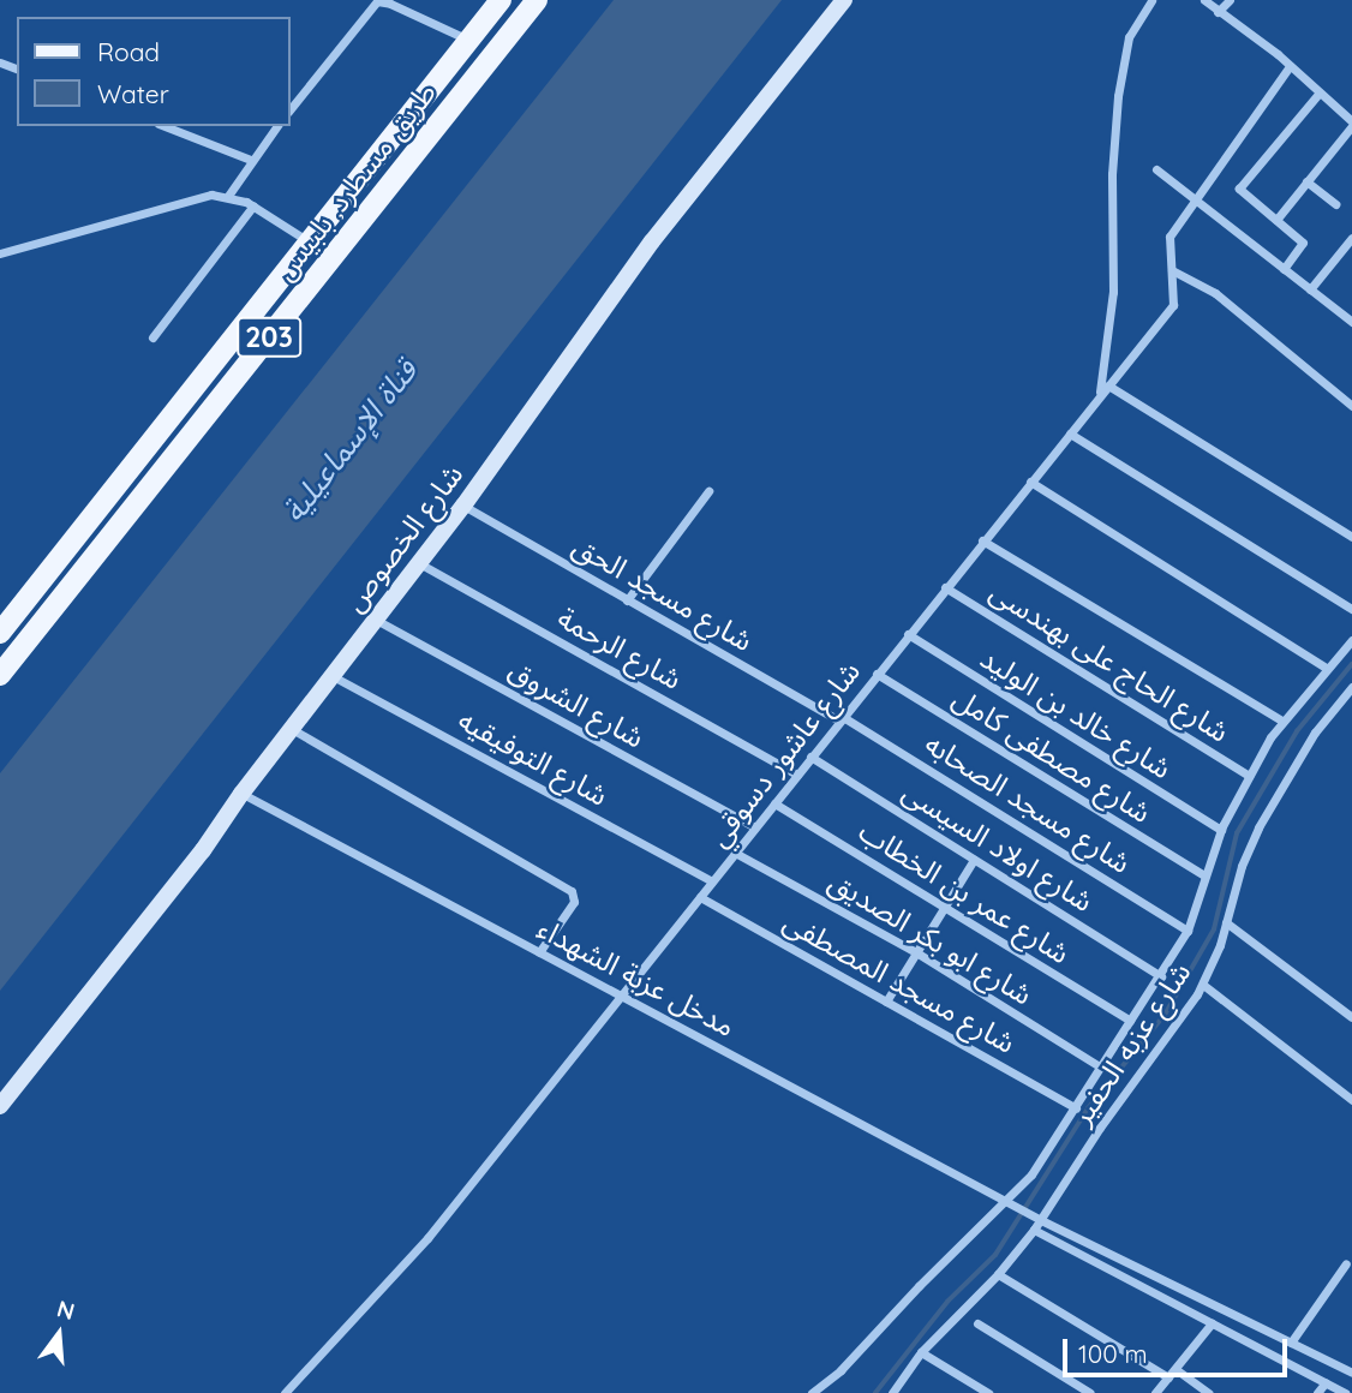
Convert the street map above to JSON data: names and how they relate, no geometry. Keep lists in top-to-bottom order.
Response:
{
  "streets": {
    "main road": ["طريق مسطرد, بلبيس", "203", "شارع الخصوص"],
    "street": [
      "شارع مسجد الحق",
      "شارع الرحمة",
      "شارع الحاج على بهندسى",
      "شارع الشروق",
      "شارع خالد بن الوليد",
      "شارع عاشور دسوقي",
      "شارع مصطفى كامل",
      "شارع التوفيقيه",
      "شارع مسجد الصحابه",
      "شارع اولاد السيسى",
      "شارع عمر بن الخطاب",
      "شارع ابو بكر الصديق",
      "مدخل عزبة الشهداء",
      "شارع مسجد المصطفى",
      "شارع عزبه الحفير"
    ]
  },
  "crossings": [
    ["شارع الخصوص", "شارع مسجد الحق"],
    ["شارع الخصوص", "شارع الرحمة"],
    ["شارع الخصوص", "شارع الشروق"],
    ["شارع الخصوص", "شارع التوفيقيه"],
    ["شارع الخصوص", "مدخل عزبة الشهداء"],
    ["شارع مسجد الحق", "شارع عاشور دسوقي"],
    ["شارع مسجد الحق", "شارع مسجد الصحابه"],
    ["شارع الرحمة", "شارع عاشور دسوقي"],
    ["شارع الحاج على بهندسى", "شارع عاشور دسوقي"],
    ["شارع الشروق", "شارع عاشور دسوقي"],
    ["شارع خالد بن الوليد", "شارع عاشور دسوقي"],
    ["شارع عاشور دسوقي", "شارع مصطفى كامل"],
    ["شارع عاشور دسوقي", "شارع التوفيقيه"],
    ["شارع عاشور دسوقي", "شارع مسجد الصحابه"],
    ["شارع عاشور دسوقي", "شارع اولاد السيسى"],
    ["شارع عاشور دسوقي", "شارع عمر بن الخطاب"],
    ["شارع عاشور دسوقي", "شارع ابو بكر الصديق"],
    ["شارع عاشور دسوقي", "مدخل عزبة الشهداء"],
    ["شارع عاشور دسوقي", "شارع مسجد المصطفى"],
    ["مدخل عزبة الشهداء", "شارع عزبه الحفير"]
  ],
  "water": ["قناة الإسماعيلية"],
  "legend": ["Road", "Water"],
  "scale_bar": "100 m",
  "north": "top"
}
